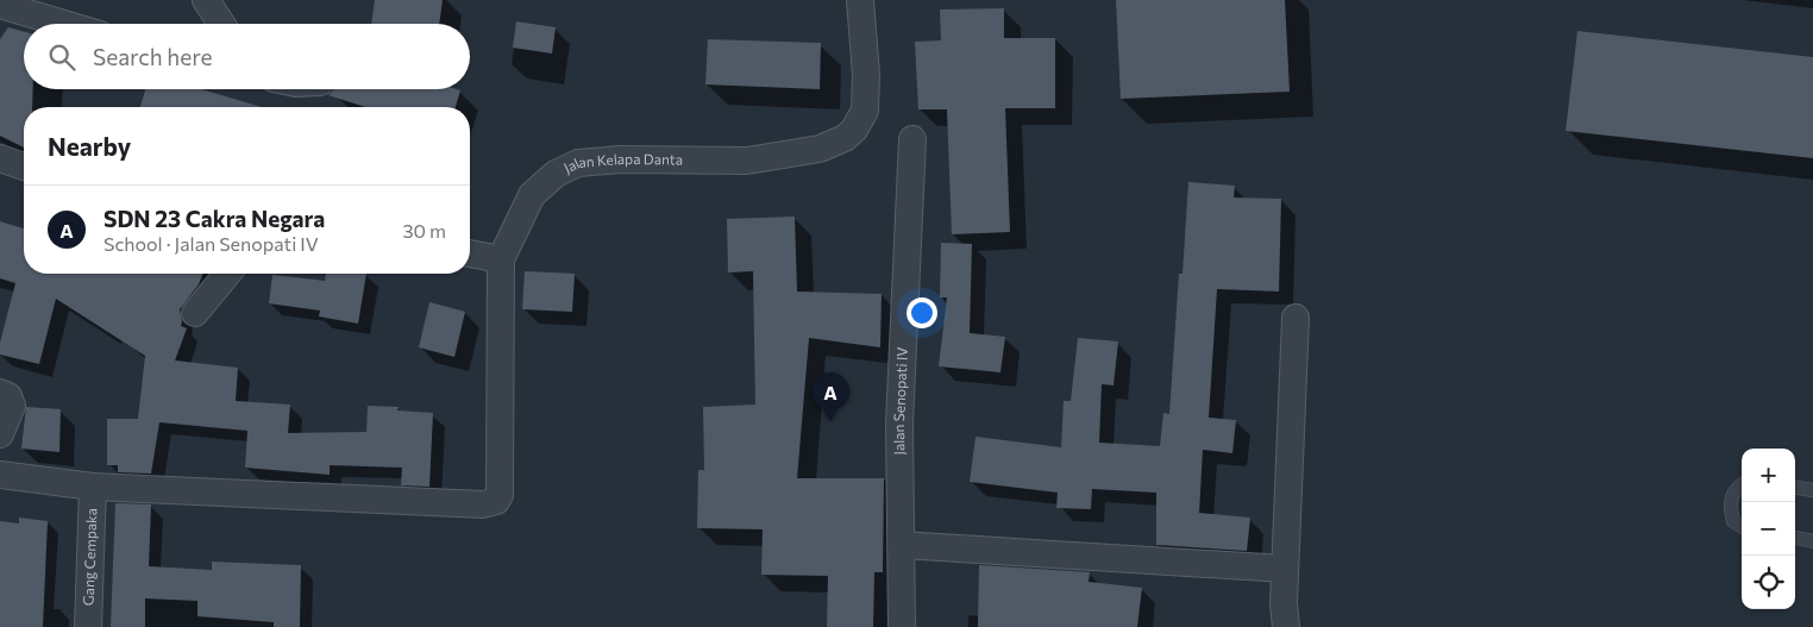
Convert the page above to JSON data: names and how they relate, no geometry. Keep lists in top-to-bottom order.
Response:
{
  "streets": {
    "street": ["Jalan Kelapa Danta", "Jalan Senopati IV", "Gang Cempaka"]
  },
  "crossings": [
    ["Jalan Kelapa Danta", "Gang Cempaka"]
  ],
  "page": {
    "search": "Search here",
    "heading": "Nearby",
    "list": [
      {
        "mark": "A",
        "name": "SDN 23 Cakra Negara",
        "note": "School · Jalan Senopati IV",
        "value": "30 m"
      }
    ],
    "pins": "A",
    "map_buttons": ["+", "−"]
  }
}
